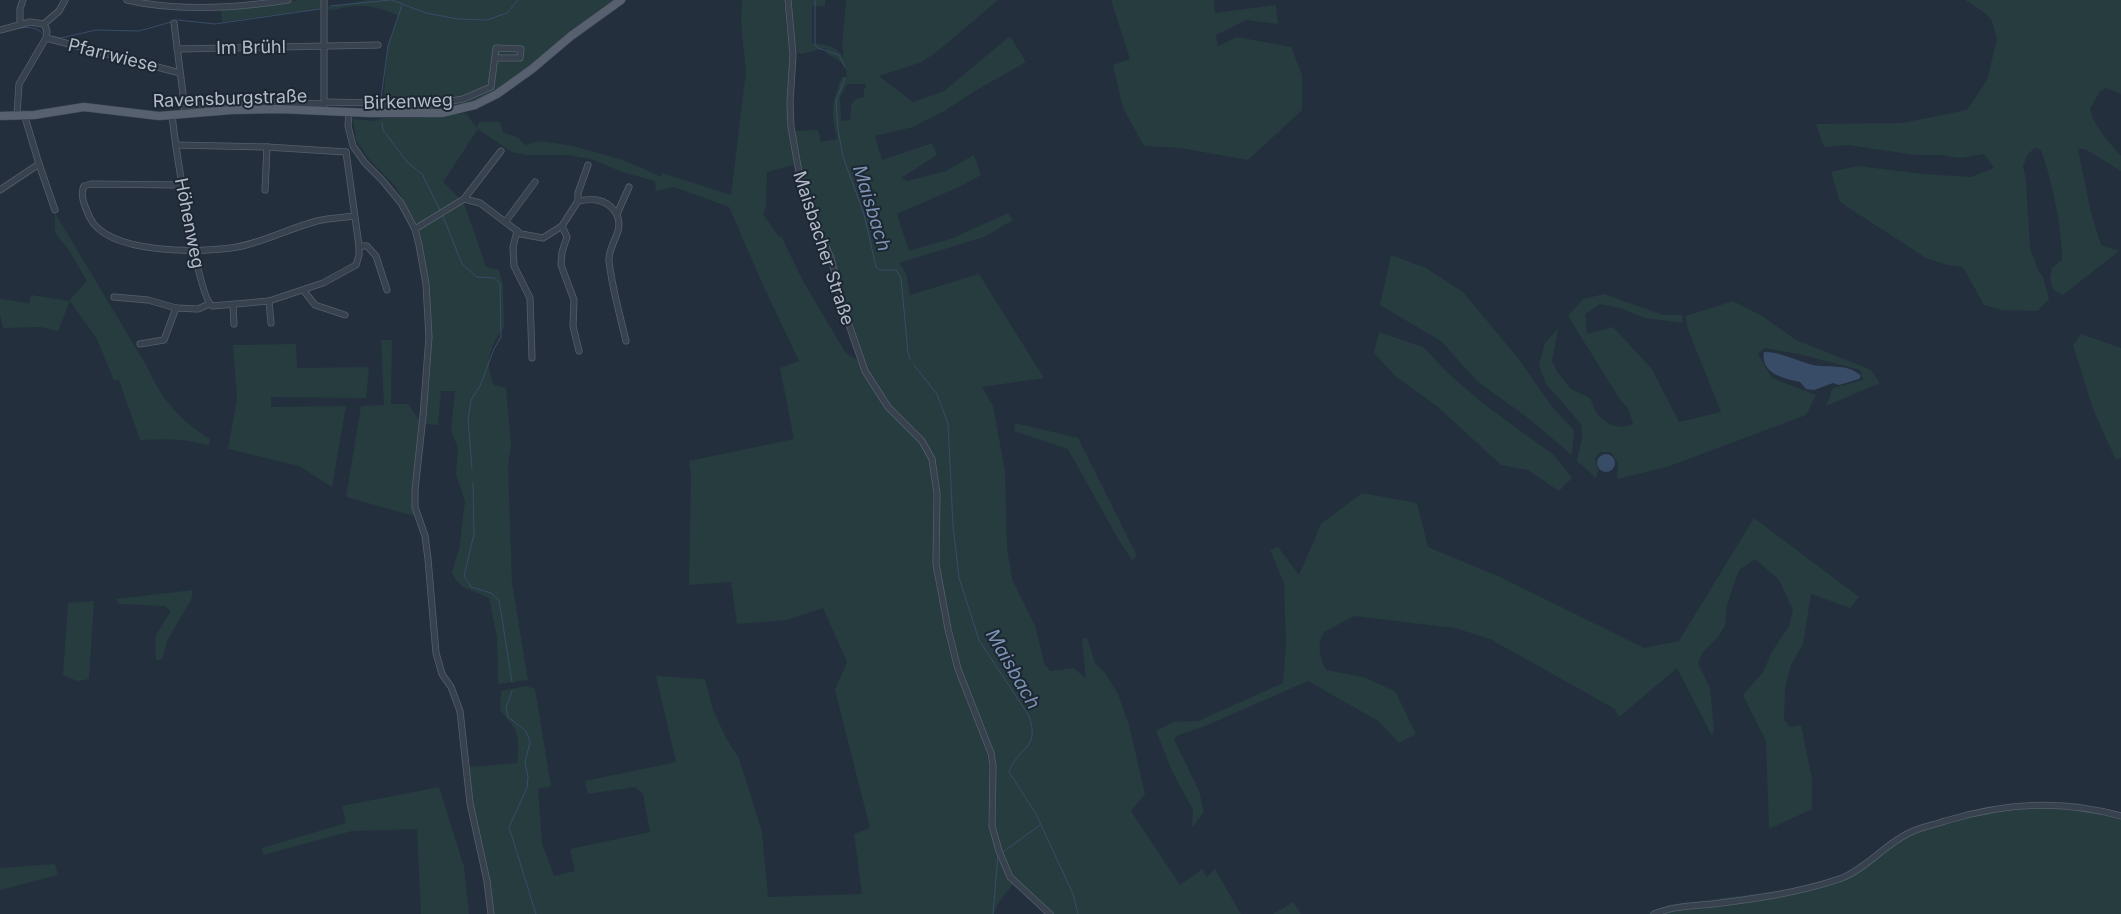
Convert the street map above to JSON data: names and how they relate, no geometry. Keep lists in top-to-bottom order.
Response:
{
  "streets": {
    "main road": ["Ravensburgstraße"],
    "street": [
      "Im Brühl",
      "Pfarrwiese",
      "Birkenweg",
      "Höhenweg",
      "Maisbacher Straße"
    ]
  },
  "crossings": [
    ["Ravensburgstraße", "Birkenweg"],
    ["Ravensburgstraße", "Höhenweg"]
  ],
  "water": ["Maisbach"]
}
